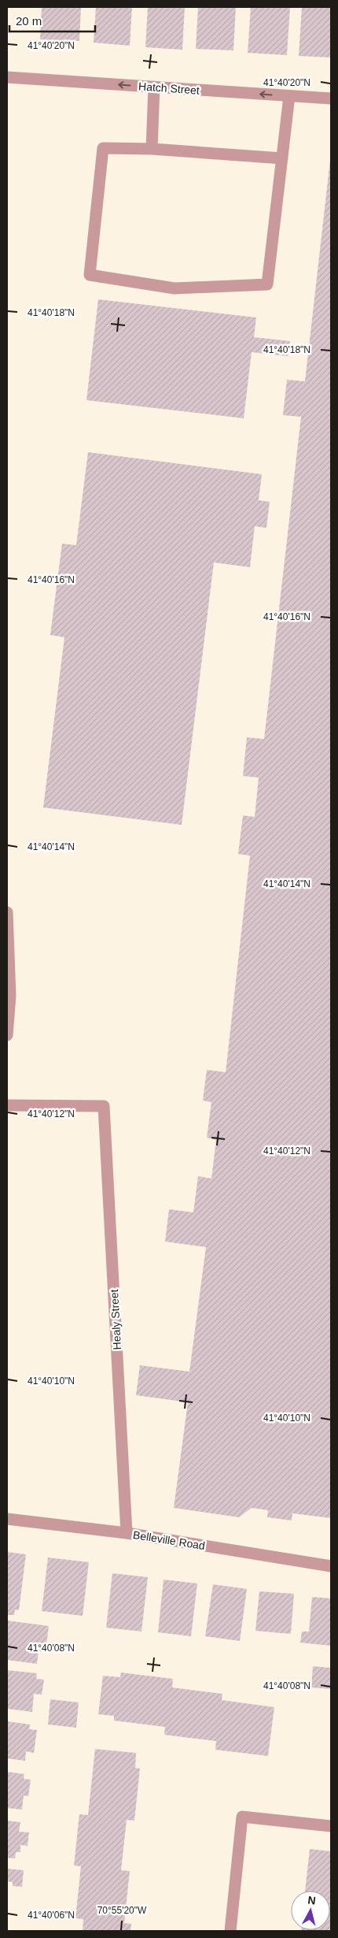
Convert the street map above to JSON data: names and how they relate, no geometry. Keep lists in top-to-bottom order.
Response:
{
  "streets": {
    "street": ["Hatch Street", "Healy Street", "Belleville Road"]
  },
  "crossings": [
    ["Healy Street", "Belleville Road"]
  ],
  "scale_bar": "20 m",
  "north": "top",
  "coordinates": [
    "41°40'20\"N",
    "41°40'18\"N",
    "41°40'16\"N",
    "41°40'14\"N",
    "41°40'12\"N",
    "41°40'10\"N",
    "41°40'08\"N",
    "70°55'20\"W",
    "41°40'06\"N"
  ]
}
